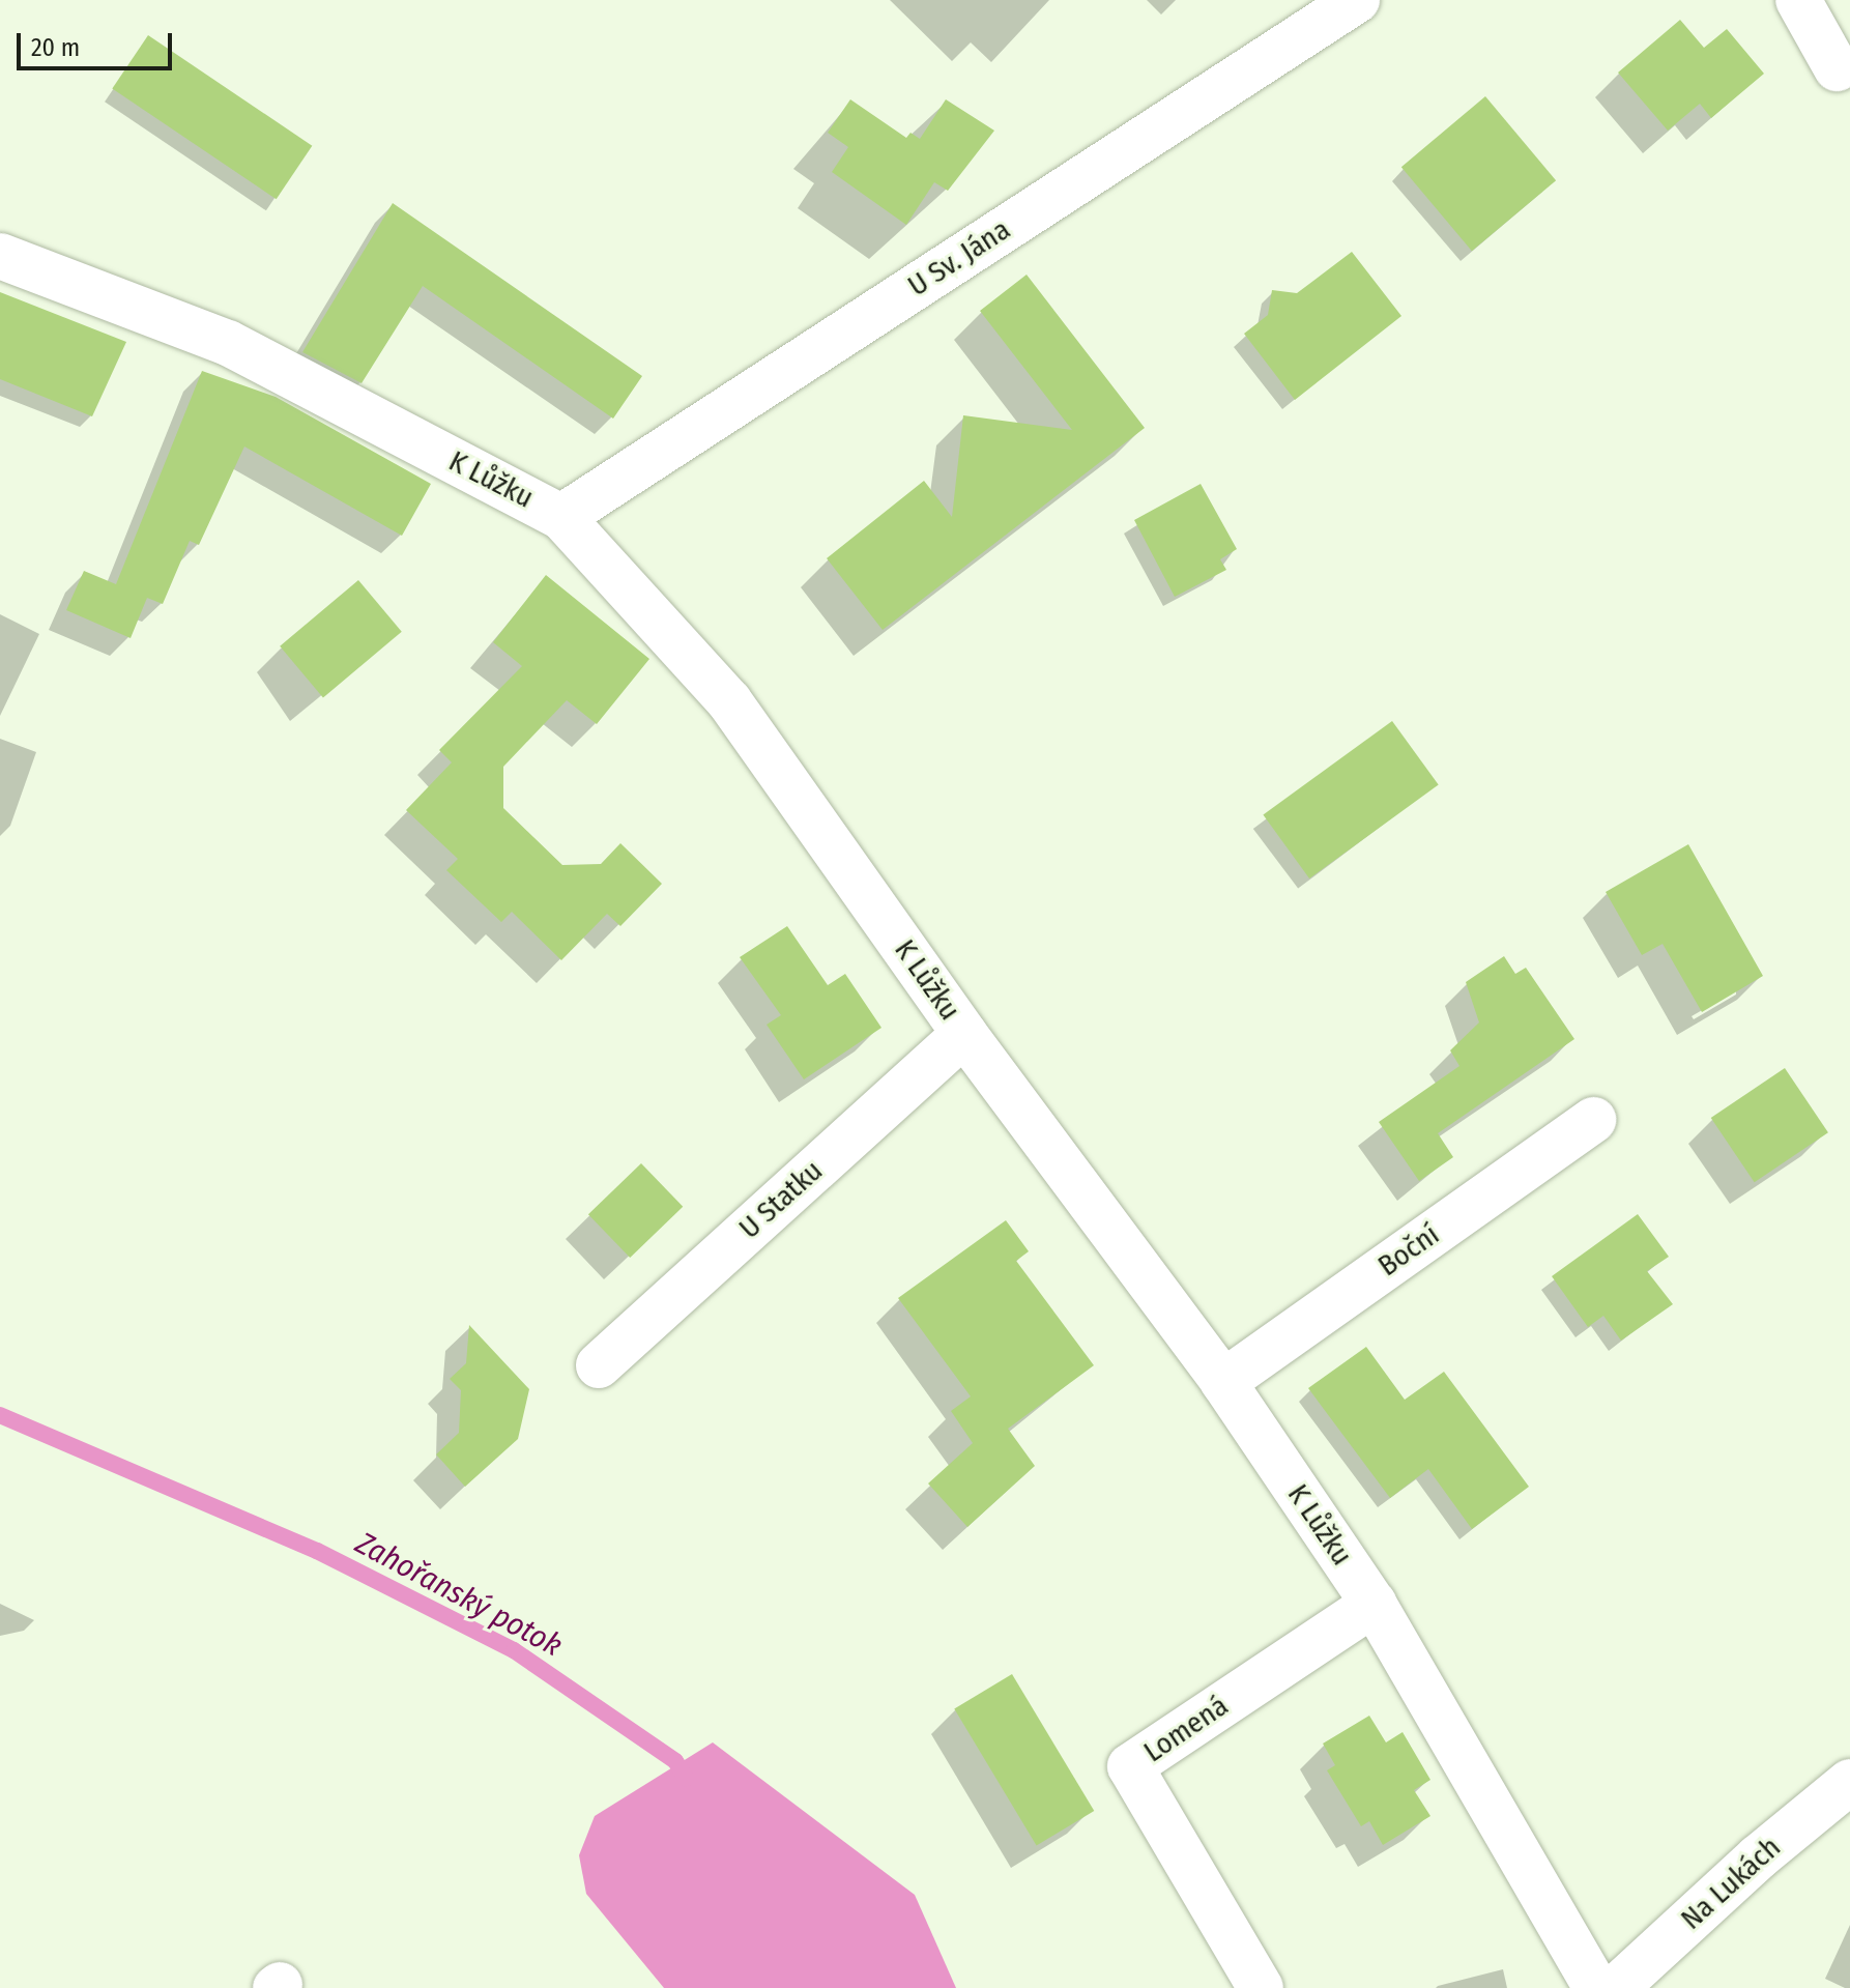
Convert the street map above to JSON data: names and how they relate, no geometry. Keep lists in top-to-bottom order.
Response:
{
  "streets": {
    "street": [
      "U Sv. Jána",
      "K Lůžku",
      "U Statku",
      "Boční",
      "Lomená",
      "Na Lukách"
    ]
  },
  "crossings": [
    ["U Sv. Jána", "K Lůžku"],
    ["K Lůžku", "U Statku"],
    ["K Lůžku", "Boční"],
    ["K Lůžku", "Lomená"]
  ],
  "water": ["Zahořanský potok"],
  "scale_bar": "20 m"
}
